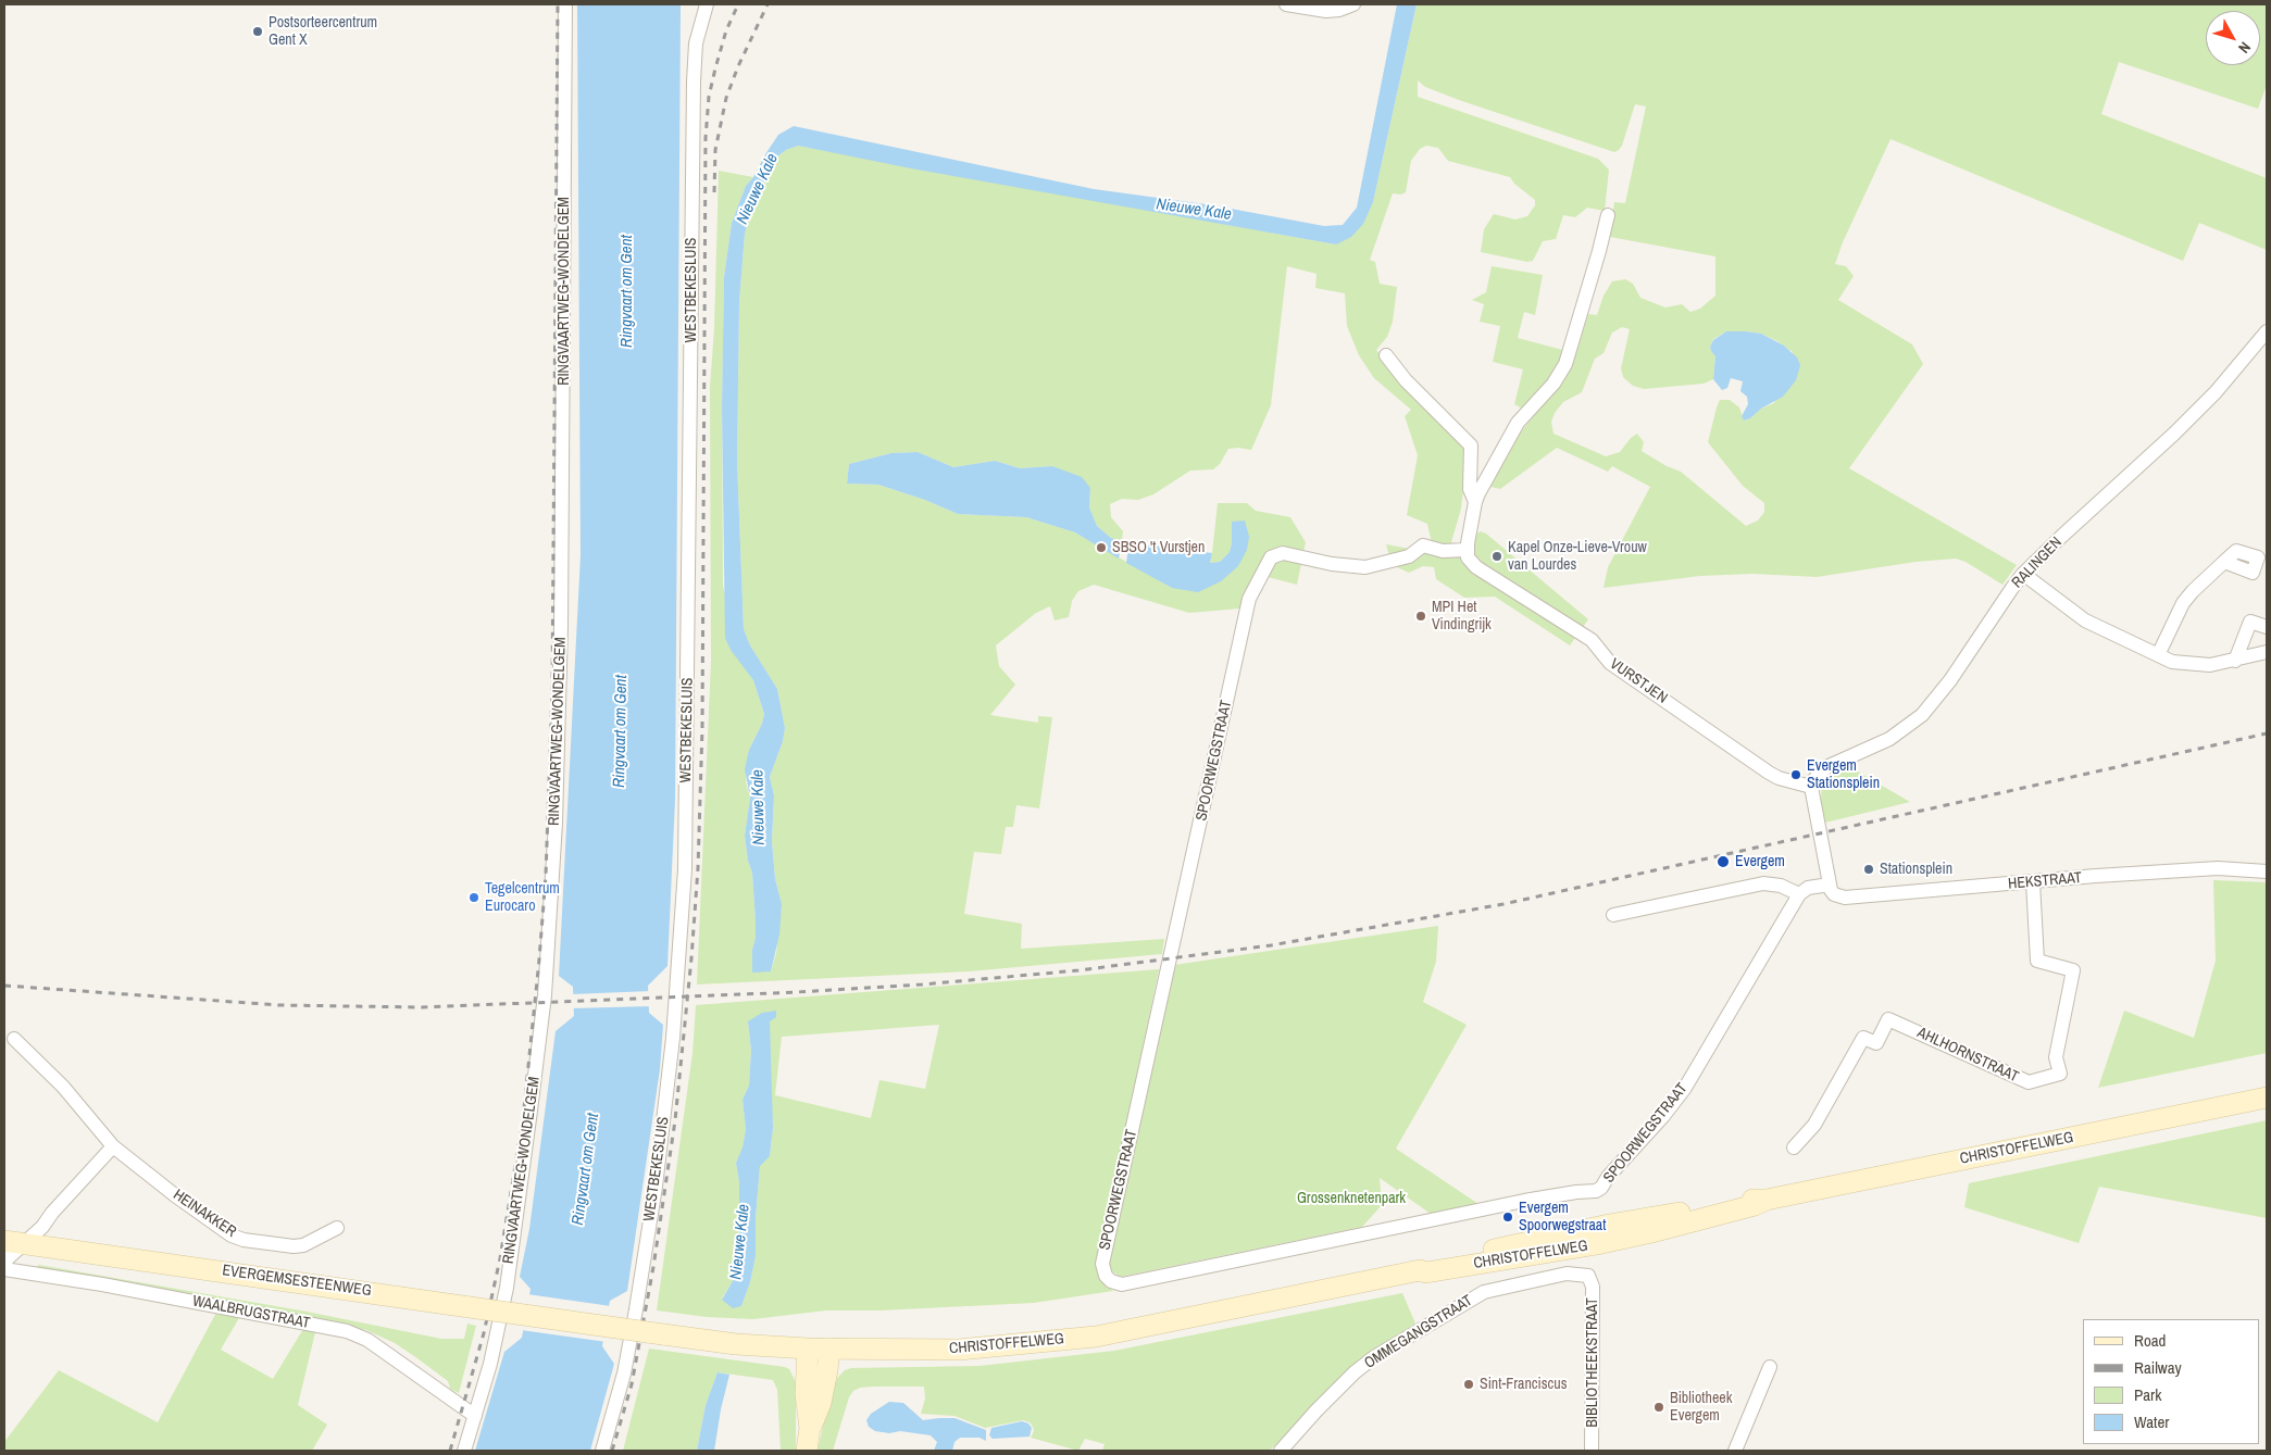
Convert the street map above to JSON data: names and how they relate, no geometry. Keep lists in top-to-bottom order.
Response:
{
  "streets": {
    "main road": ["CHRISTOFFELWEG", "EVERGEMSESTEENWEG"],
    "street": [
      "WESTBEKESLUIS",
      "RINGVAARTWEG-WONDELGEM",
      "RALINGEN",
      "VURSTJEN",
      "SPOORWEGSTRAAT",
      "HEKSTRAAT",
      "AHLHORNSTRAAT",
      "HEINAKKER",
      "WAALBRUGSTRAAT",
      "OMMEGANGSTRAAT",
      "BIBLIOTHEEKSTRAAT"
    ]
  },
  "crossings": [
    ["RINGVAARTWEG-WONDELGEM", "WAALBRUGSTRAAT"],
    ["RALINGEN", "VURSTJEN"],
    ["VURSTJEN", "SPOORWEGSTRAAT"],
    ["HEKSTRAAT", "AHLHORNSTRAAT"],
    ["CHRISTOFFELWEG", "EVERGEMSESTEENWEG"],
    ["EVERGEMSESTEENWEG", "WAALBRUGSTRAAT"],
    ["OMMEGANGSTRAAT", "BIBLIOTHEEKSTRAAT"]
  ],
  "water": ["Nieuwe Kale", "Ringvaart om Gent"],
  "parks": ["Grossenknetenpark"],
  "places": [
    "Postsorteercentrum Gent X",
    "SBSO 't Vurstjen",
    "Kapel Onze-Lieve-Vrouw van Lourdes",
    "MPI Het Vindingrijk",
    "Evergem Stationsplein",
    "Evergem",
    "Stationsplein",
    "Tegelcentrum Eurocaro",
    "Evergem Spoorwegstraat",
    "Sint-Franciscus",
    "Bibliotheek Evergem"
  ],
  "legend": [
    "Road",
    "Railway",
    "Park",
    "Water"
  ],
  "north": "bottom right"
}
